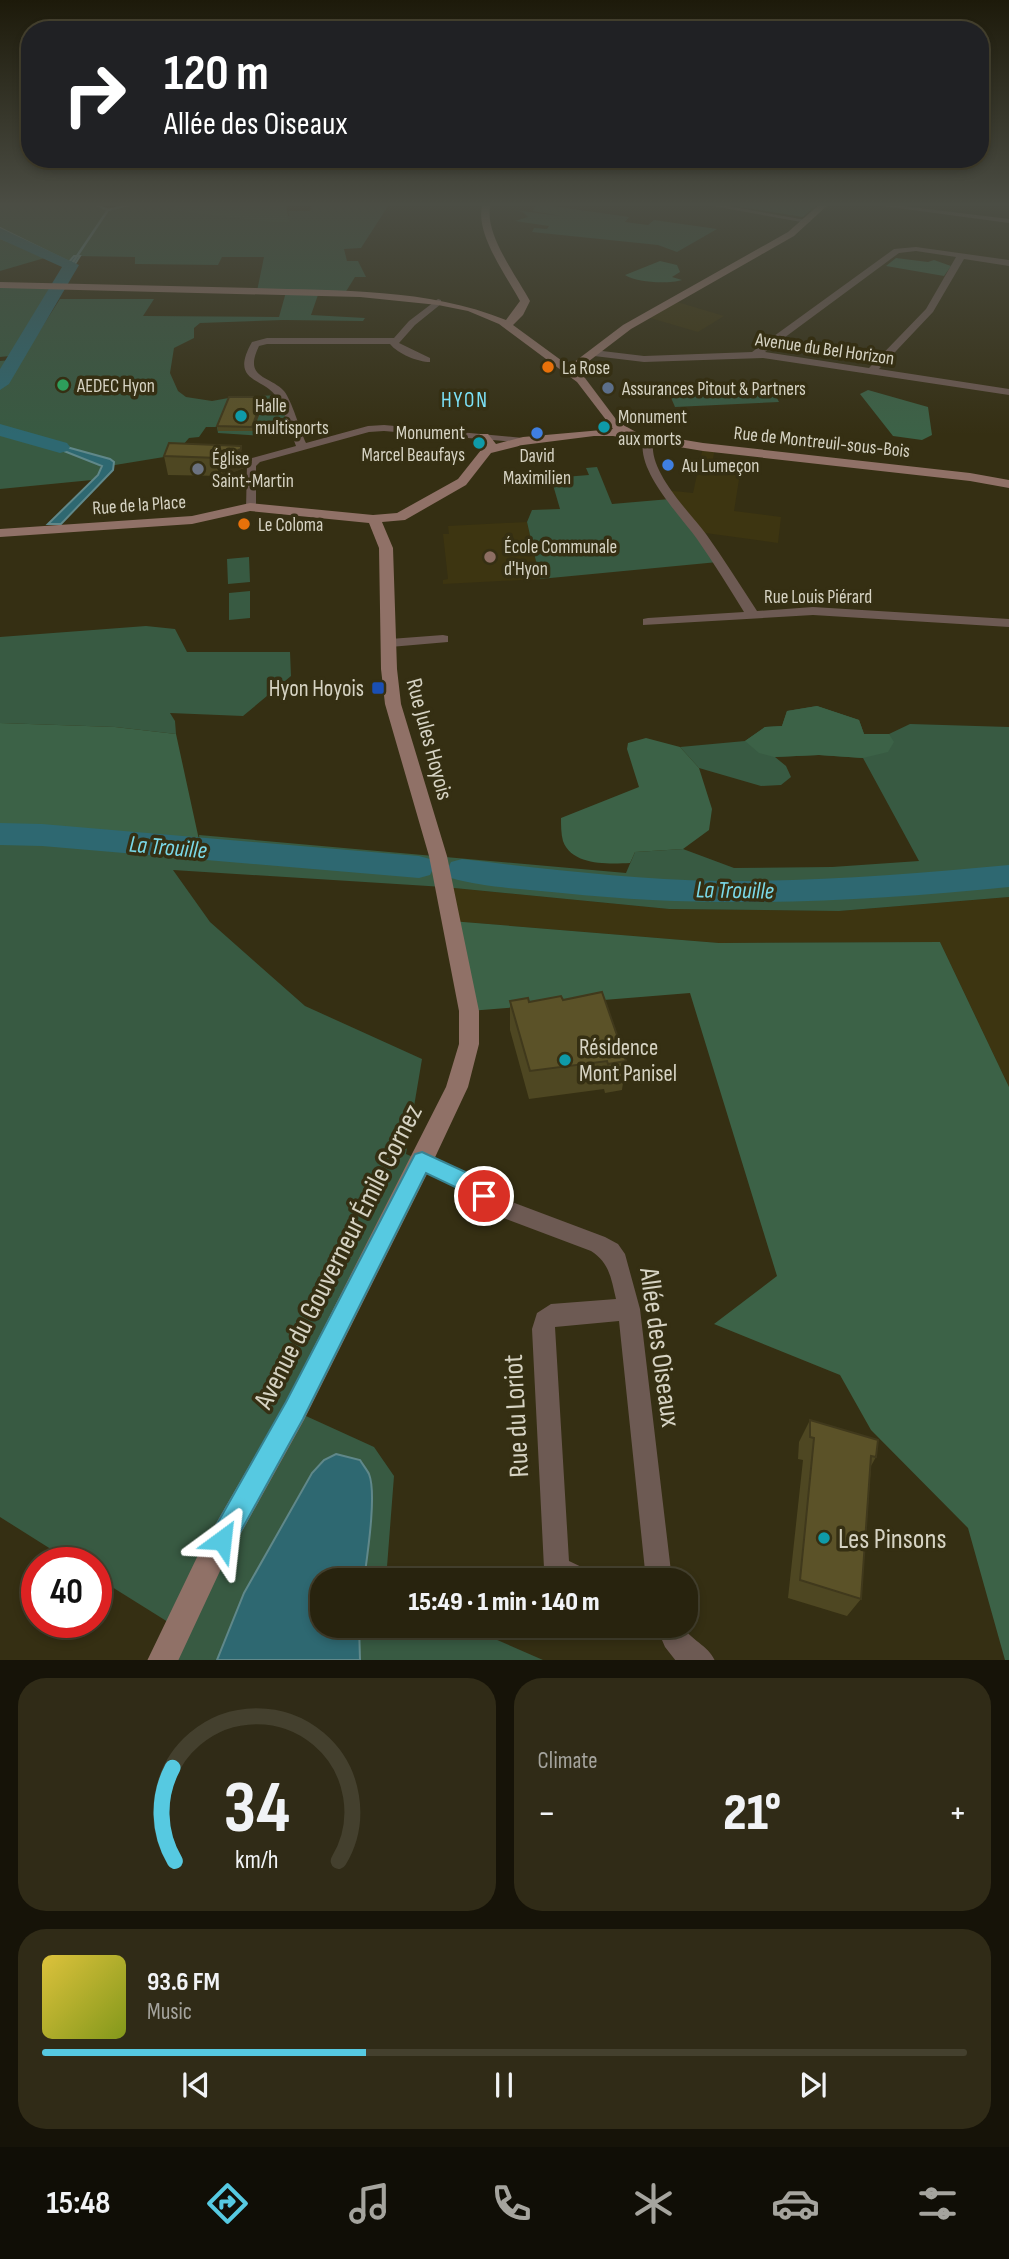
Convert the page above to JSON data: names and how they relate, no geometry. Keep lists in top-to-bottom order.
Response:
{
  "streets": {
    "street": [
      "Avenue du Bel Horizon",
      "Rue de Montreuil-sous-Bois",
      "Rue de la Place",
      "Rue Louis Piérard",
      "Rue Jules Hoyois",
      "Avenue du Gouverneur Émile Cornez",
      "Allée des Oiseaux",
      "Rue du Loriot"
    ]
  },
  "crossings": [
    ["Rue de Montreuil-sous-Bois", "Rue de la Place"],
    ["Rue de Montreuil-sous-Bois", "Rue Louis Piérard"],
    ["Rue de la Place", "Rue Jules Hoyois"],
    ["Rue Jules Hoyois", "Avenue du Gouverneur Émile Cornez"],
    ["Avenue du Gouverneur Émile Cornez", "Allée des Oiseaux"],
    ["Allée des Oiseaux", "Rue du Loriot"]
  ],
  "districts": ["HYON"],
  "water": ["La Trouille"],
  "places": {
    "other": [
      "La Rose",
      "AEDEC Hyon",
      "Assurances Pitout & Partners",
      "Halle multisports",
      "Monument aux morts",
      "David Maximilien",
      "Monument Marcel Beaufays",
      "Au Lumeçon",
      "Église Saint-Martin",
      "Le Coloma",
      "École Communale d'Hyon",
      "Résidence Mont Panisel",
      "Les Pinsons"
    ],
    "transit": ["Hyon Hoyois"]
  },
  "page": {
    "turn": ["120 m", "Allée des Oiseaux"],
    "limit": "40",
    "trip": "15:49 · 1 min · 140 m",
    "tile": "Climate",
    "heat": ["−", "21°", "+"],
    "song": ["93.6 FM", "Music"],
    "tabs": "15:48",
    "gauge": ["34", "km/h"]
  }
}
